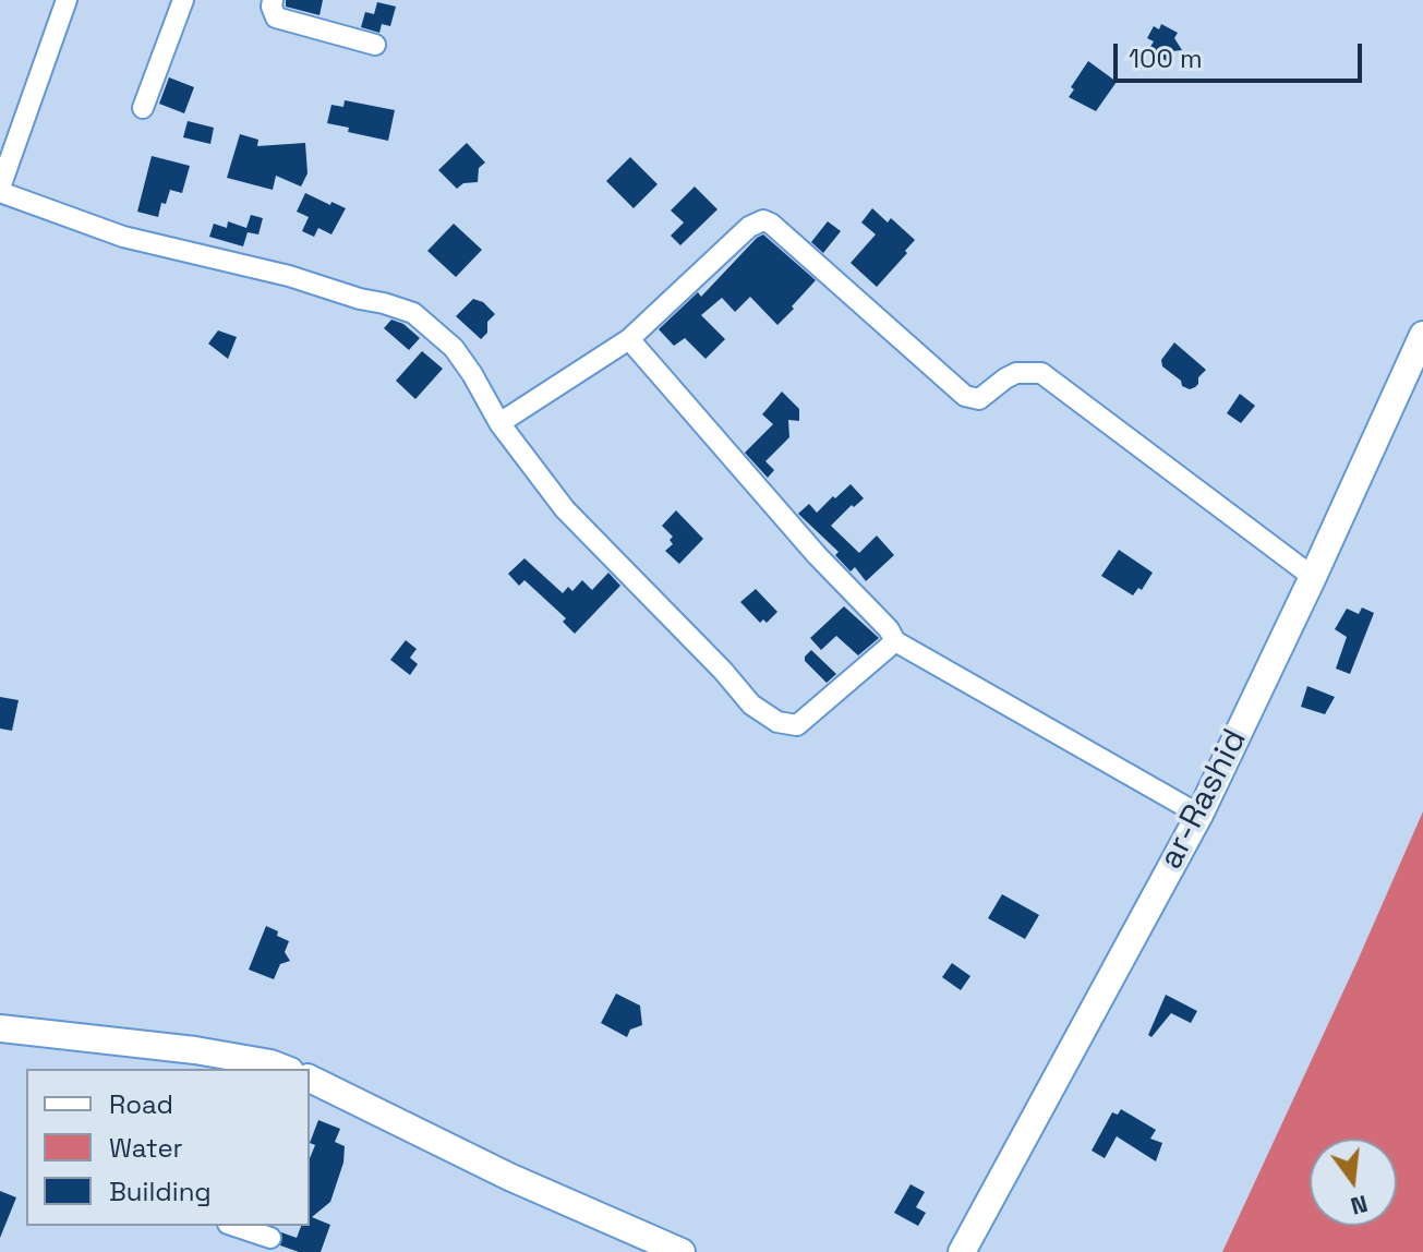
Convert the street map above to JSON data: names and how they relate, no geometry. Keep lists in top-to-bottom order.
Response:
{
  "streets": {
    "main road": ["ar-Rashid"]
  },
  "legend": ["Road", "Water", "Building"],
  "scale_bar": "100 m",
  "north": "bottom"
}
